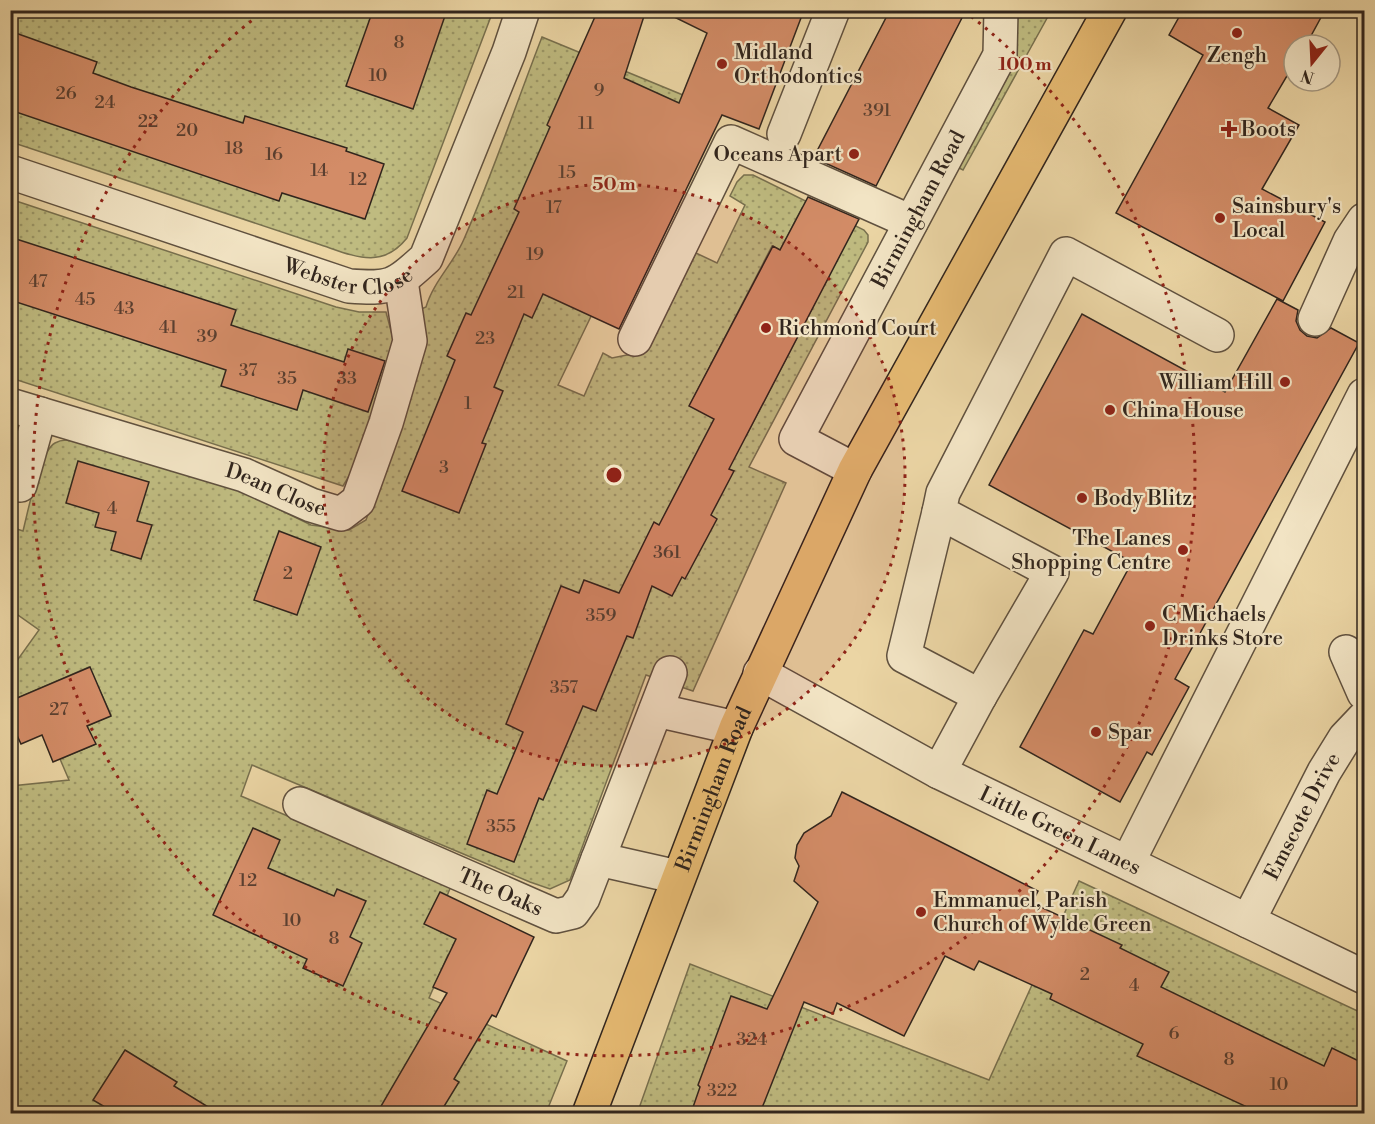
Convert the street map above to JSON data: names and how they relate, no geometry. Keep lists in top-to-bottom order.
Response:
{
  "streets": {
    "main road": ["Birmingham Road"],
    "street": [
      "Webster Close",
      "Dean Close",
      "Emscote Drive",
      "Little Green Lanes",
      "The Oaks"
    ]
  },
  "crossings": [
    ["Birmingham Road", "Little Green Lanes"],
    ["Webster Close", "Dean Close"],
    ["Emscote Drive", "Little Green Lanes"]
  ],
  "places": {
    "other": [
      "Zengh",
      "Midland Orthodontics",
      "Oceans Apart",
      "Sainsbury's Local",
      "Richmond Court",
      "William Hill",
      "China House",
      "Body Blitz",
      "The Lanes Shopping Centre",
      "C Michaels Drinks Store",
      "Spar",
      "Emmanuel, Parish Church of Wylde Green"
    ],
    "health": ["Boots"]
  },
  "house_numbers": [
    "8",
    "10",
    "9",
    "26",
    "24",
    "391",
    "22",
    "11",
    "20",
    "18",
    "16",
    "14",
    "15",
    "12",
    "17",
    "19",
    "47",
    "21",
    "45",
    "43",
    "41",
    "39",
    "23",
    "37",
    "35",
    "33",
    "1",
    "3",
    "4",
    "361",
    "2",
    "359",
    "357",
    "27",
    "355",
    "12",
    "10",
    "8",
    "2",
    "4",
    "6",
    "324",
    "8",
    "10",
    "322"
  ],
  "north": "bottom",
  "rings": ["100 m", "50 m"]
}
